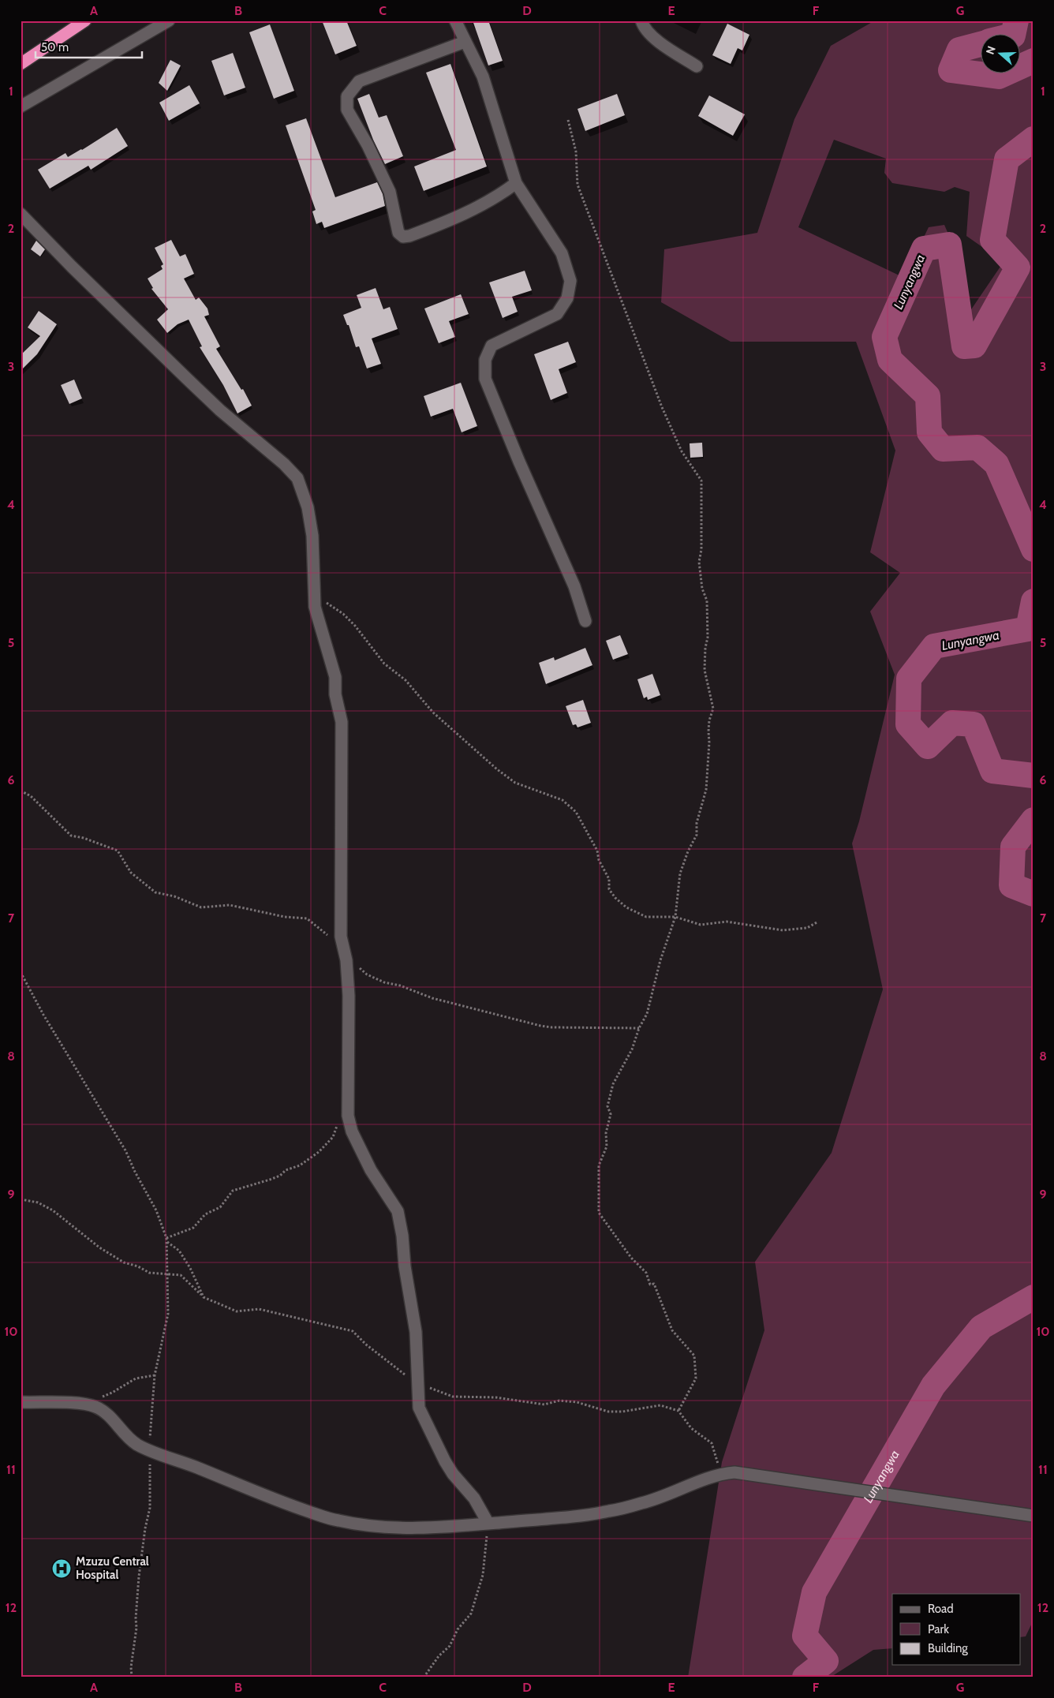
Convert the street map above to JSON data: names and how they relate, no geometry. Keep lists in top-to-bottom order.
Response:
{
  "water": ["Lunyangwa"],
  "places": {
    "hospital": ["Mzuzu Central Hospital"]
  },
  "legend": ["Road", "Park", "Building"],
  "scale_bar": "50 m",
  "north": "left",
  "grid": {
    "columns": [
      "A",
      "B",
      "C",
      "D",
      "E",
      "F",
      "G"
    ],
    "rows": [
      "1",
      "2",
      "3",
      "4",
      "5",
      "6",
      "7",
      "8",
      "9",
      "10",
      "11",
      "12"
    ]
  }
}
